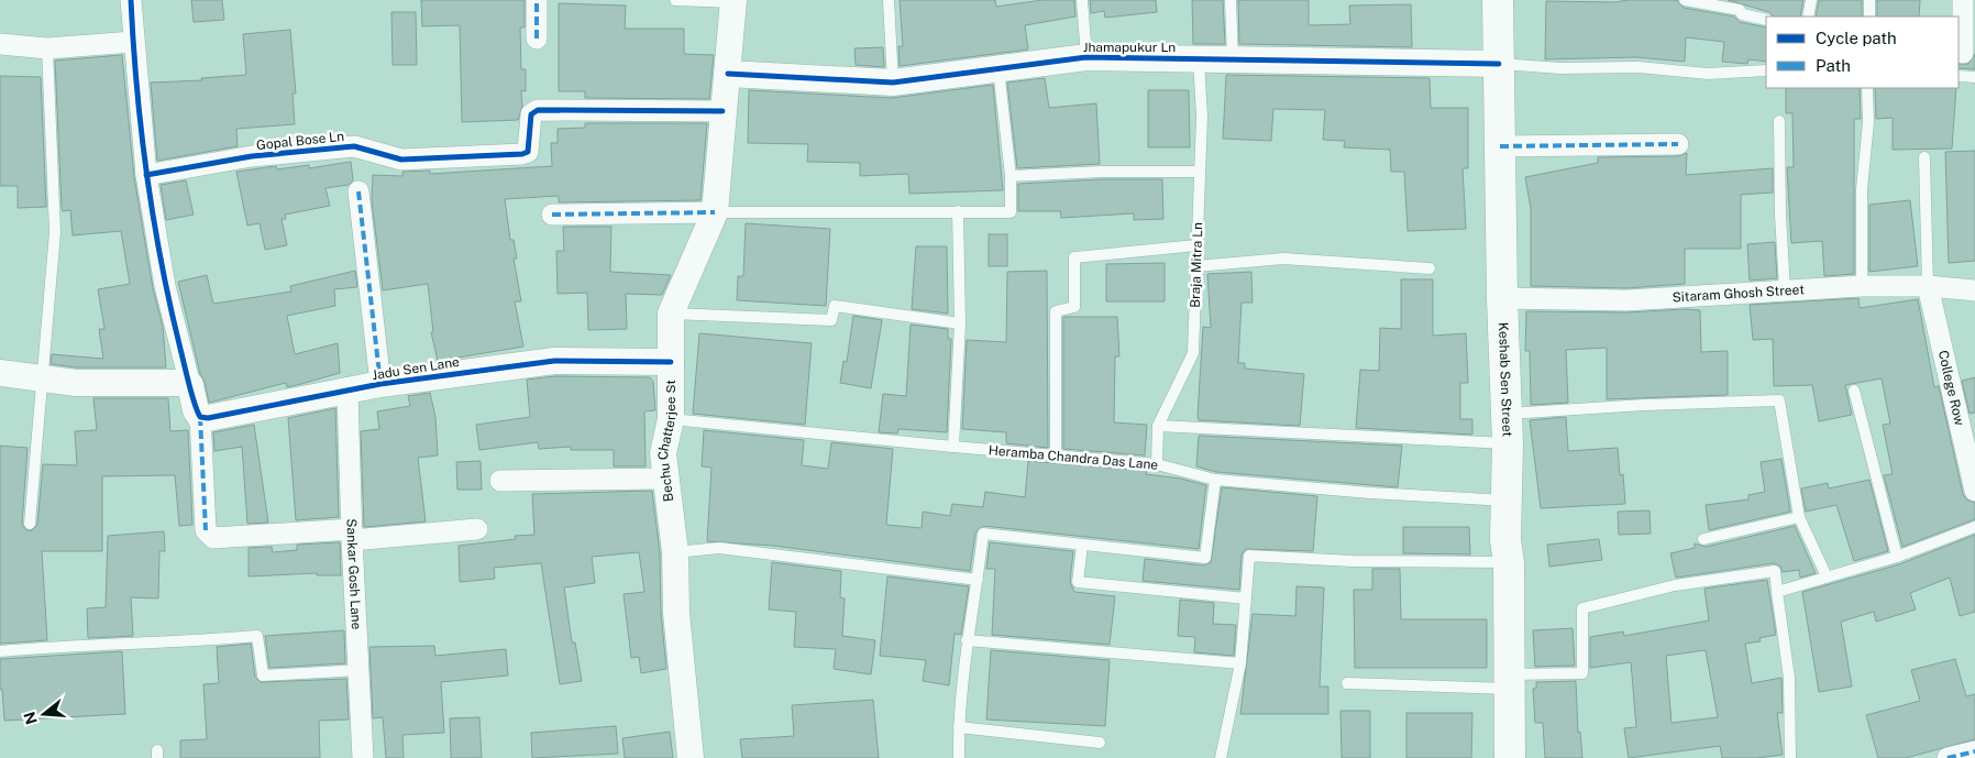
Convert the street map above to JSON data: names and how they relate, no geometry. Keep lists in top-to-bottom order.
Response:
{
  "streets": {
    "main road": ["Keshab Sen Street"],
    "street": [
      "Jhamapukur Ln",
      "Gopal Bose Ln",
      "Sitaram Ghosh Street",
      "Jadu Sen Lane",
      "College Row",
      "Bechu Chatterjee St",
      "Sankar Gosh Lane"
    ],
    "lane": ["Braja Mitra Ln", "Heramba Chandra Das Lane"]
  },
  "crossings": [
    ["Jhamapukur Ln", "Braja Mitra Ln"],
    ["Jhamapukur Ln", "Keshab Sen Street"],
    ["Jhamapukur Ln", "Bechu Chatterjee St"],
    ["Gopal Bose Ln", "Bechu Chatterjee St"],
    ["Braja Mitra Ln", "Heramba Chandra Das Lane"],
    ["Sitaram Ghosh Street", "Keshab Sen Street"],
    ["Sitaram Ghosh Street", "College Row"],
    ["Jadu Sen Lane", "Bechu Chatterjee St"],
    ["Jadu Sen Lane", "Sankar Gosh Lane"],
    ["Keshab Sen Street", "Heramba Chandra Das Lane"],
    ["Bechu Chatterjee St", "Heramba Chandra Das Lane"]
  ],
  "legend": ["Cycle path", "Path"],
  "north": "left"
}
